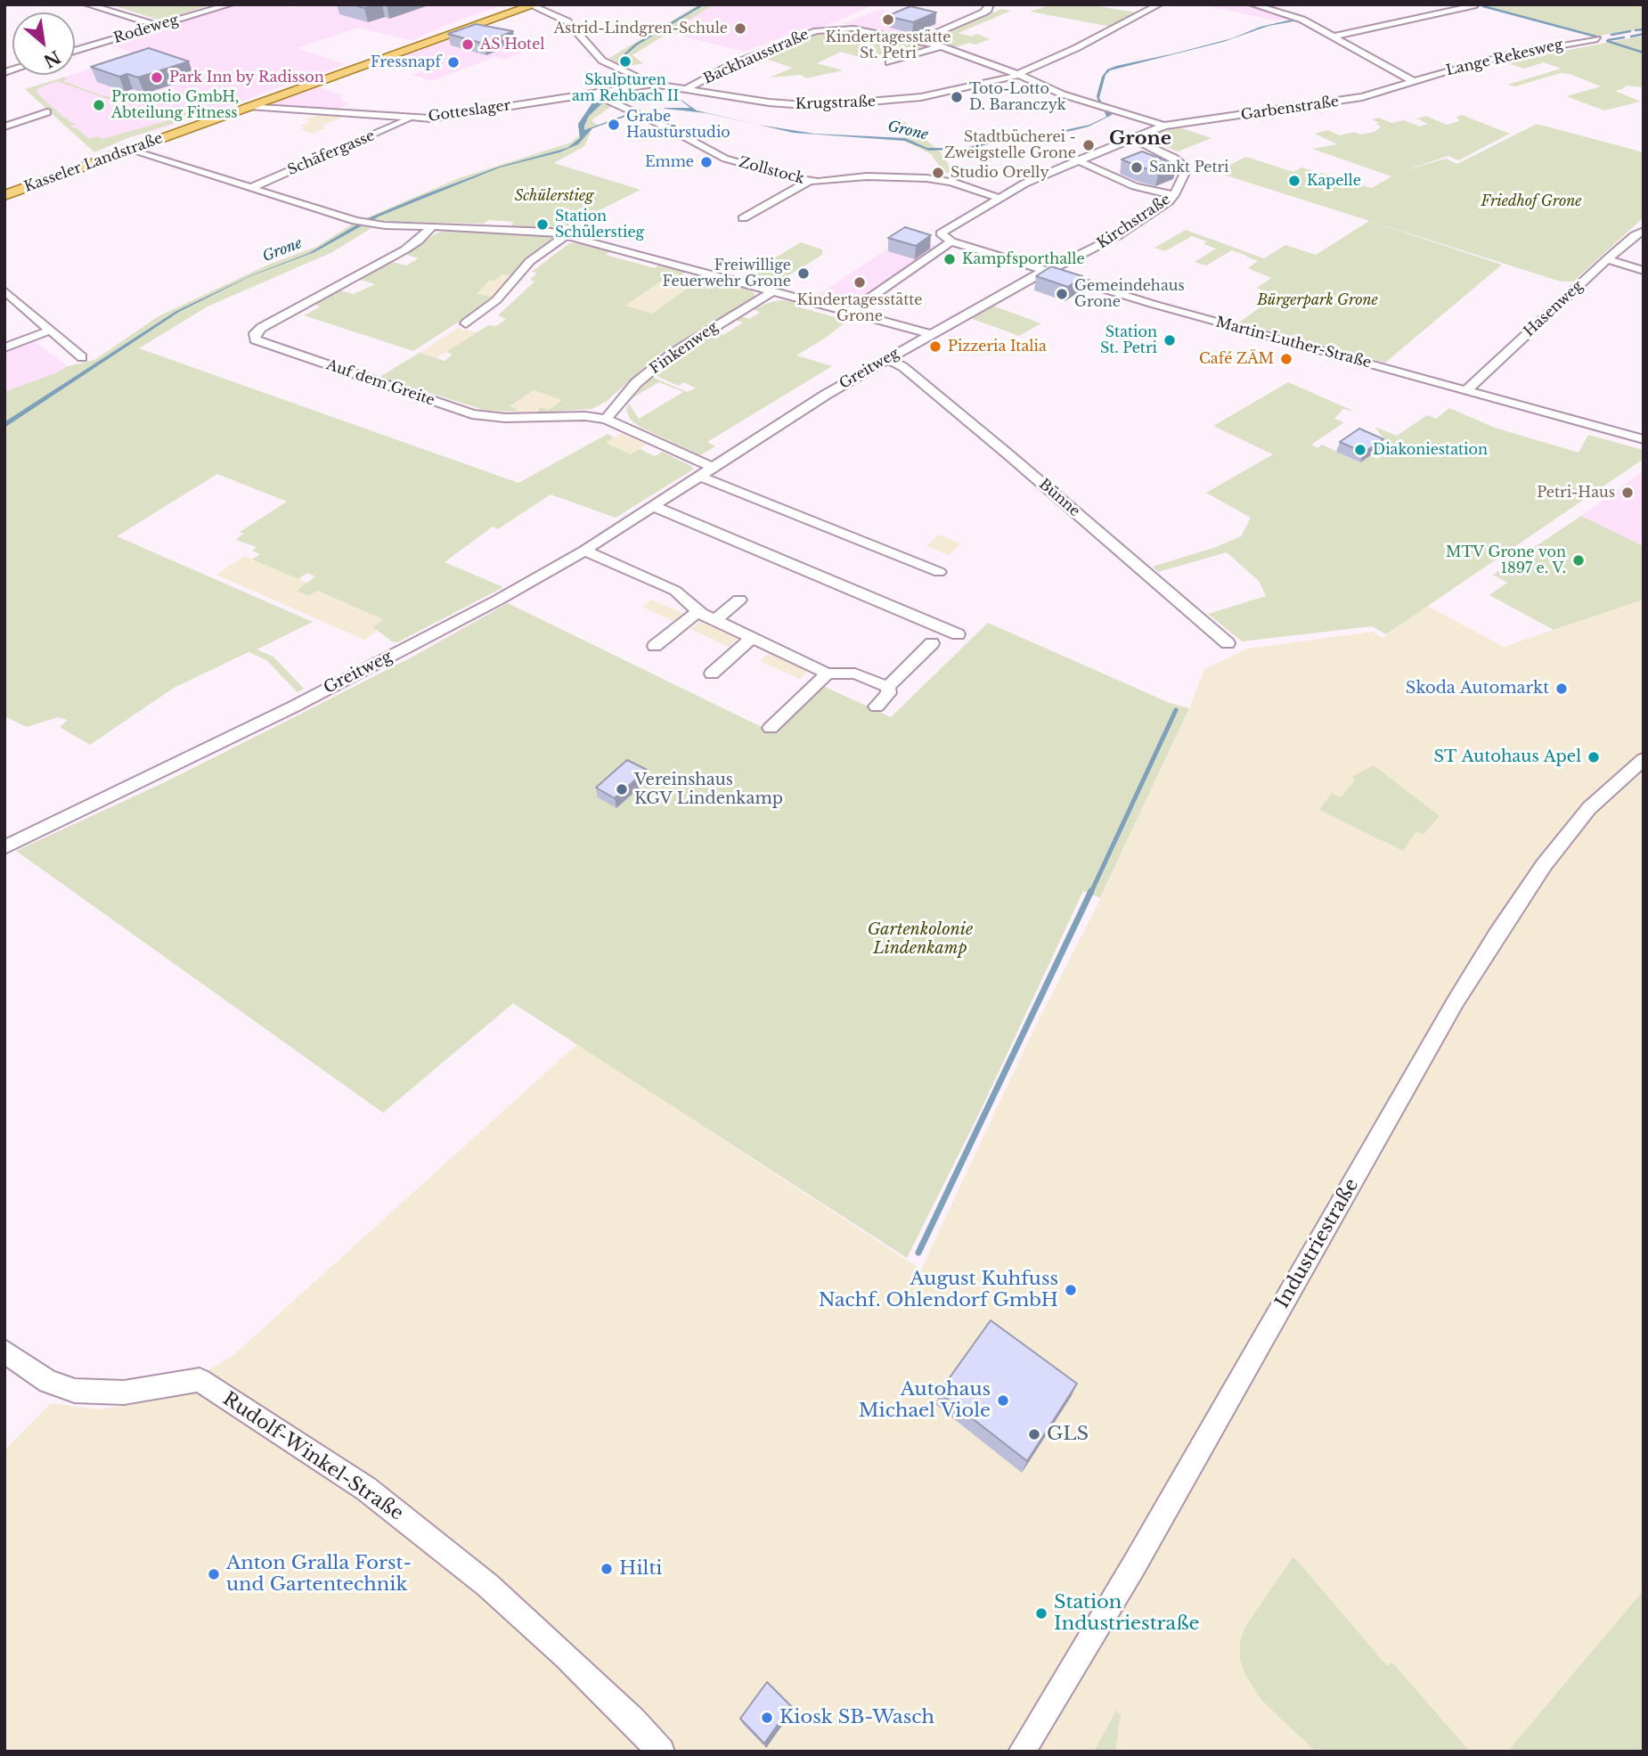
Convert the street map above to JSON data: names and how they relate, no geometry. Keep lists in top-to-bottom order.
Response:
{
  "streets": {
    "main road": ["Kasseler Landstraße"],
    "street": [
      "Rodeweg",
      "Backhausstraße",
      "Lange Rekesweg",
      "Krugstraße",
      "Garbenstraße",
      "Gotteslager",
      "Schäfergasse",
      "Zollstock",
      "Kirchstraße",
      "Hasenweg",
      "Martin-Luther-Straße",
      "Finkenweg",
      "Greitweg",
      "Auf dem Greite",
      "Bünne",
      "Industriestraße",
      "Rudolf-Winkel-Straße"
    ]
  },
  "crossings": [
    ["Backhausstraße", "Krugstraße"],
    ["Backhausstraße", "Garbenstraße"],
    ["Lange Rekesweg", "Garbenstraße"],
    ["Krugstraße", "Gotteslager"],
    ["Gotteslager", "Schäfergasse"],
    ["Gotteslager", "Kasseler Landstraße"],
    ["Gotteslager", "Zollstock"],
    ["Kirchstraße", "Martin-Luther-Straße"],
    ["Kirchstraße", "Greitweg"],
    ["Hasenweg", "Martin-Luther-Straße"],
    ["Martin-Luther-Straße", "Greitweg"],
    ["Finkenweg", "Auf dem Greite"],
    ["Greitweg", "Auf dem Greite"],
    ["Greitweg", "Bünne"]
  ],
  "districts": ["Grone"],
  "water": ["Grone"],
  "parks": [
    "Schülerstieg",
    "Friedhof Grone",
    "Bürgerpark Grone",
    "Gartenkolonie Lindenkamp"
  ],
  "places": [
    "Kindertagesstätte St. Petri",
    "Astrid-Lindgren-Schule",
    "AS Hotel",
    "Skulpturen am Rehbach II",
    "Fressnapf",
    "Park Inn by Radisson",
    "Toto-Lotto D. Baranczyk",
    "Promotio GmbH, Abteilung Fitness",
    "Grabe Haustürstudio",
    "Stadtbücherei - Zweigstelle Grone",
    "Emme",
    "Sankt Petri",
    "Studio Orelly",
    "Kapelle",
    "Station Schülerstieg",
    "Kampfsporthalle",
    "Freiwillige Feuerwehr Grone",
    "Kindertagesstätte Grone",
    "Gemeindehaus Grone",
    "Station St. Petri",
    "Pizzeria Italia",
    "Café ZÄM",
    "Diakoniestation",
    "Petri-Haus",
    "MTV Grone von 1897 e. V.",
    "Skoda Automarkt",
    "ST Autohaus Apel",
    "Vereinshaus KGV Lindenkamp",
    "August Kuhfuss Nachf. Ohlendorf GmbH",
    "Autohaus Michael Viole",
    "GLS",
    "Hilti",
    "Anton Gralla Forst- und Gartentechnik",
    "Station Industriestraße",
    "Kiosk SB-Wasch"
  ],
  "north": "bottom right"
}
